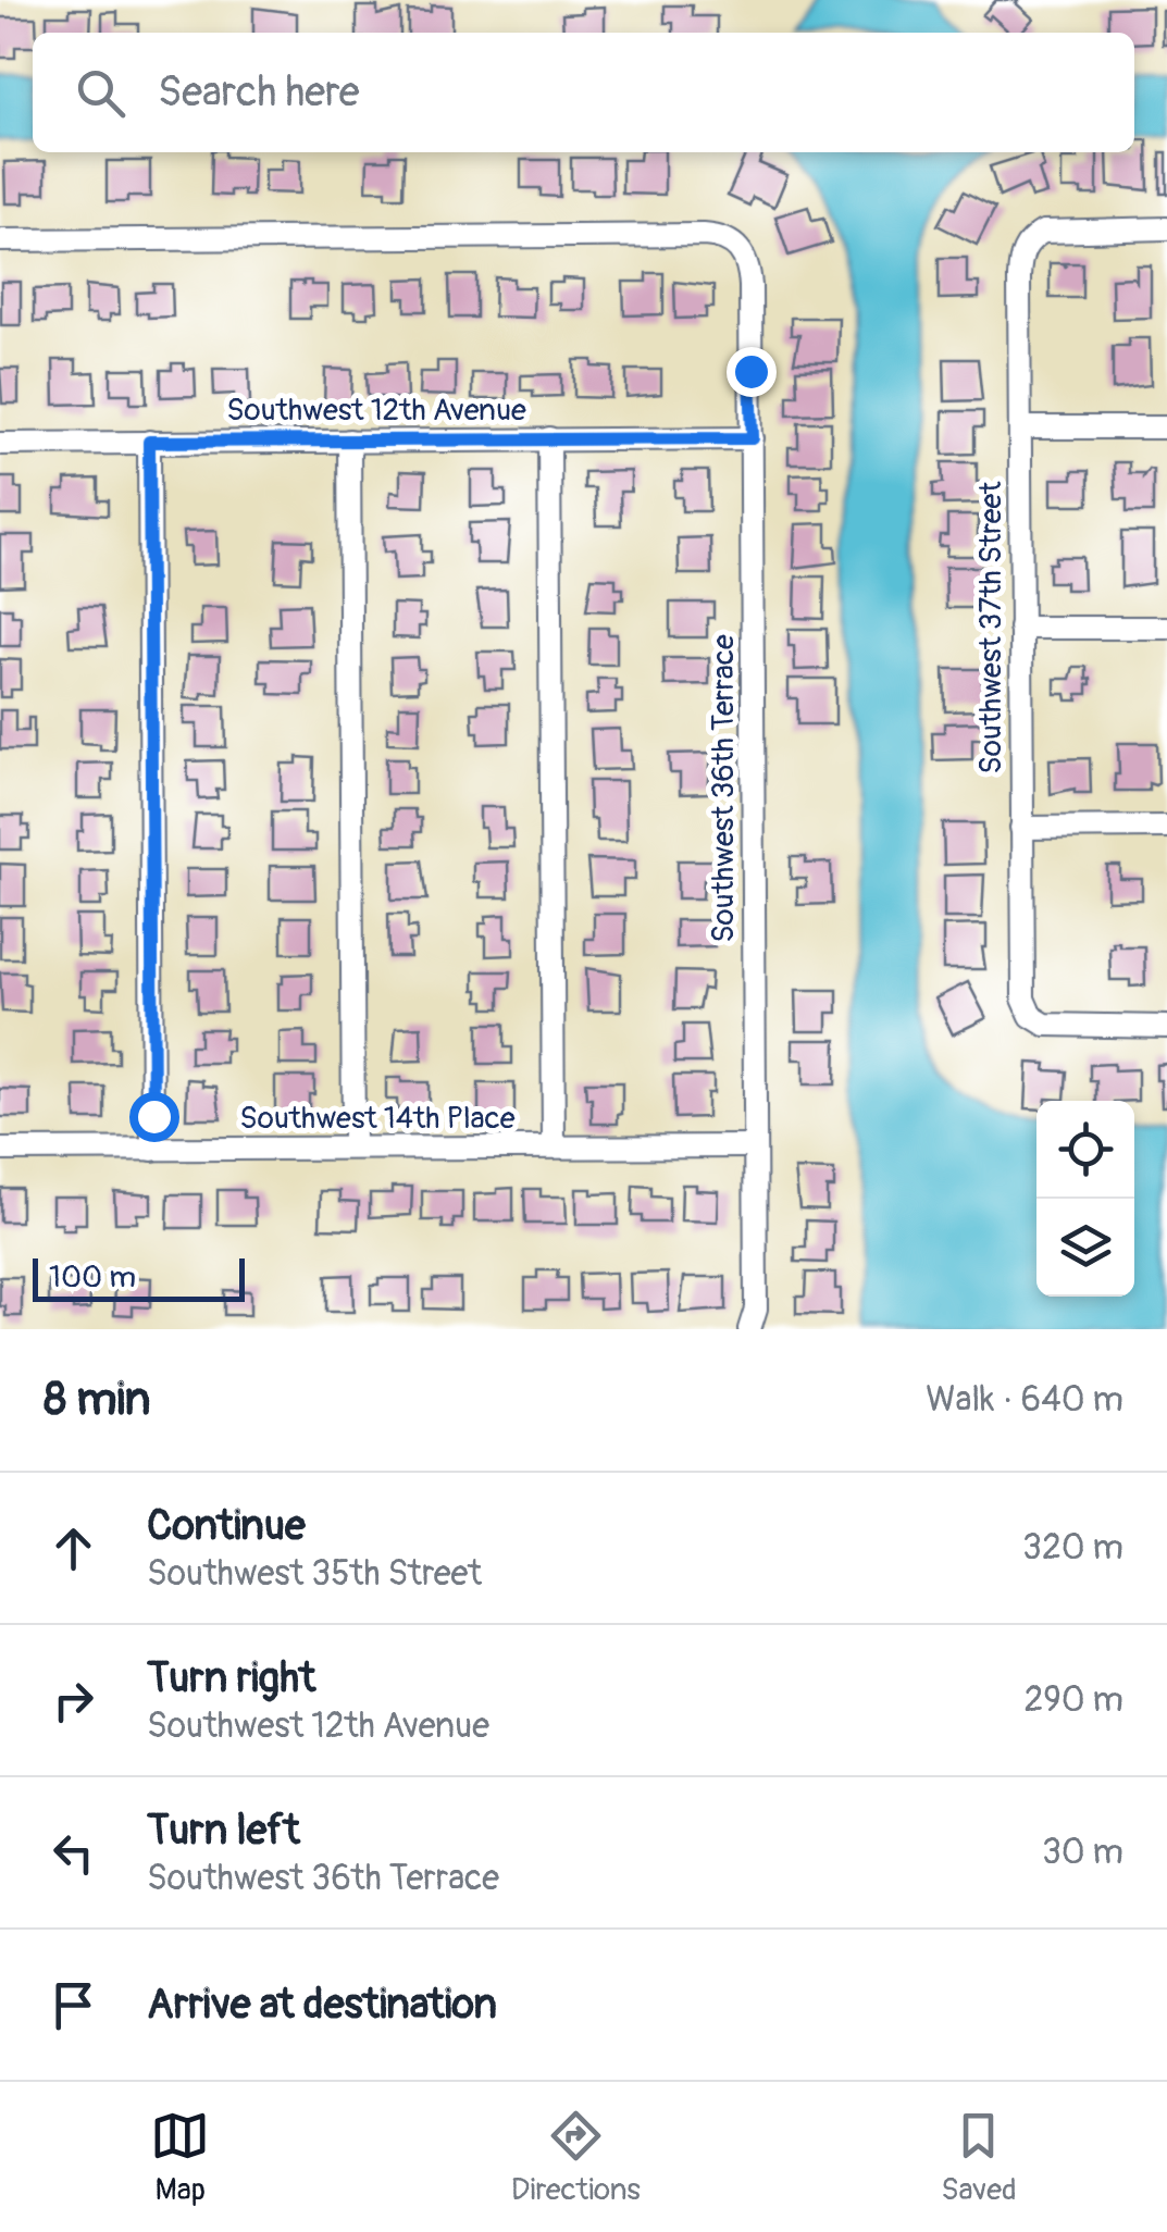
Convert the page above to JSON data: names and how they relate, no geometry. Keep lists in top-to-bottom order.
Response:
{
  "streets": {
    "street": [
      "Southwest 12th Avenue",
      "Southwest 37th Street",
      "Southwest 36th Terrace",
      "Southwest 14th Place"
    ]
  },
  "crossings": [
    ["Southwest 12th Avenue", "Southwest 36th Terrace"],
    ["Southwest 36th Terrace", "Southwest 14th Place"]
  ],
  "scale_bar": "100 m",
  "page": {
    "search": "Search here",
    "scale": "100 m",
    "heading": ["8 min", "Walk · 640 m"],
    "list": [
      ["Continue", "Southwest 35th Street", "320 m"],
      ["Turn right", "Southwest 12th Avenue", "290 m"],
      ["Turn left", "Southwest 36th Terrace", "30 m"],
      "Arrive at destination"
    ],
    "nav": ["Map", "Directions", "Saved"]
  }
}
